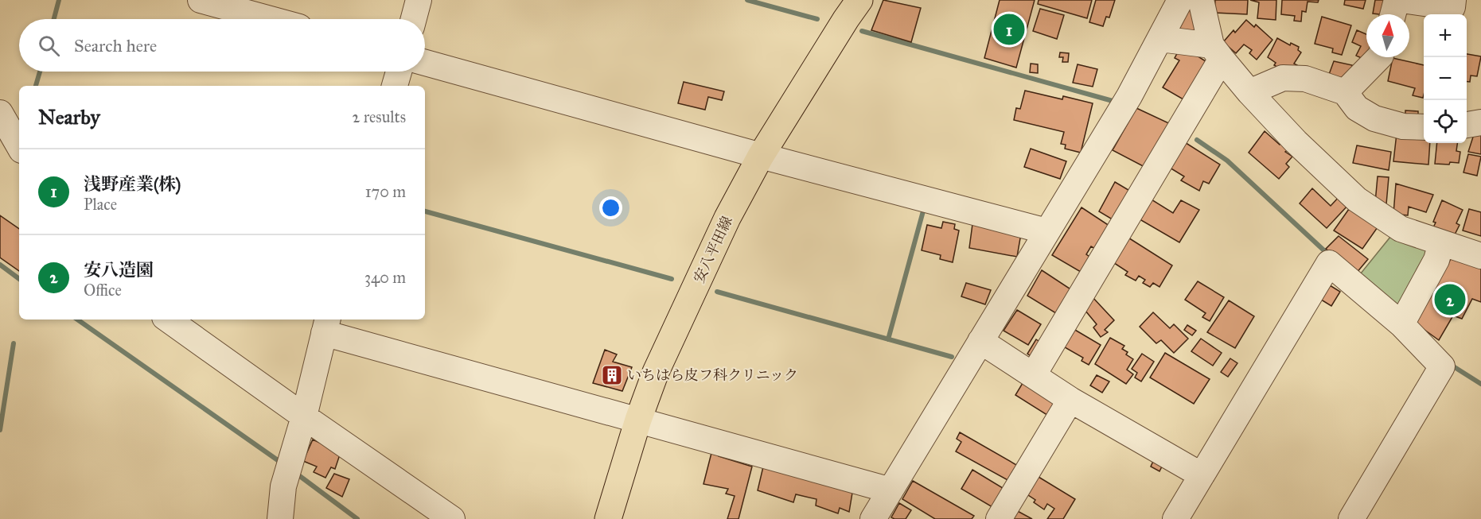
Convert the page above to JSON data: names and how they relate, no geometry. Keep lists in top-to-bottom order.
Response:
{
  "streets": {
    "main road": ["安八平田線"]
  },
  "places": {
    "building": ["いちはら皮フ科クリニック"]
  },
  "north": "top",
  "page": {
    "pins": ["1", "2"],
    "map_buttons": ["+", "−"],
    "search": "Search here",
    "heading": ["Nearby", "2 results"],
    "list": [
      {
        "mark": "1",
        "name": "浅野産業(株)",
        "note": "Place",
        "value": "170 m"
      },
      {
        "mark": "2",
        "name": "安八造園",
        "note": "Office",
        "value": "340 m"
      }
    ]
  }
}
